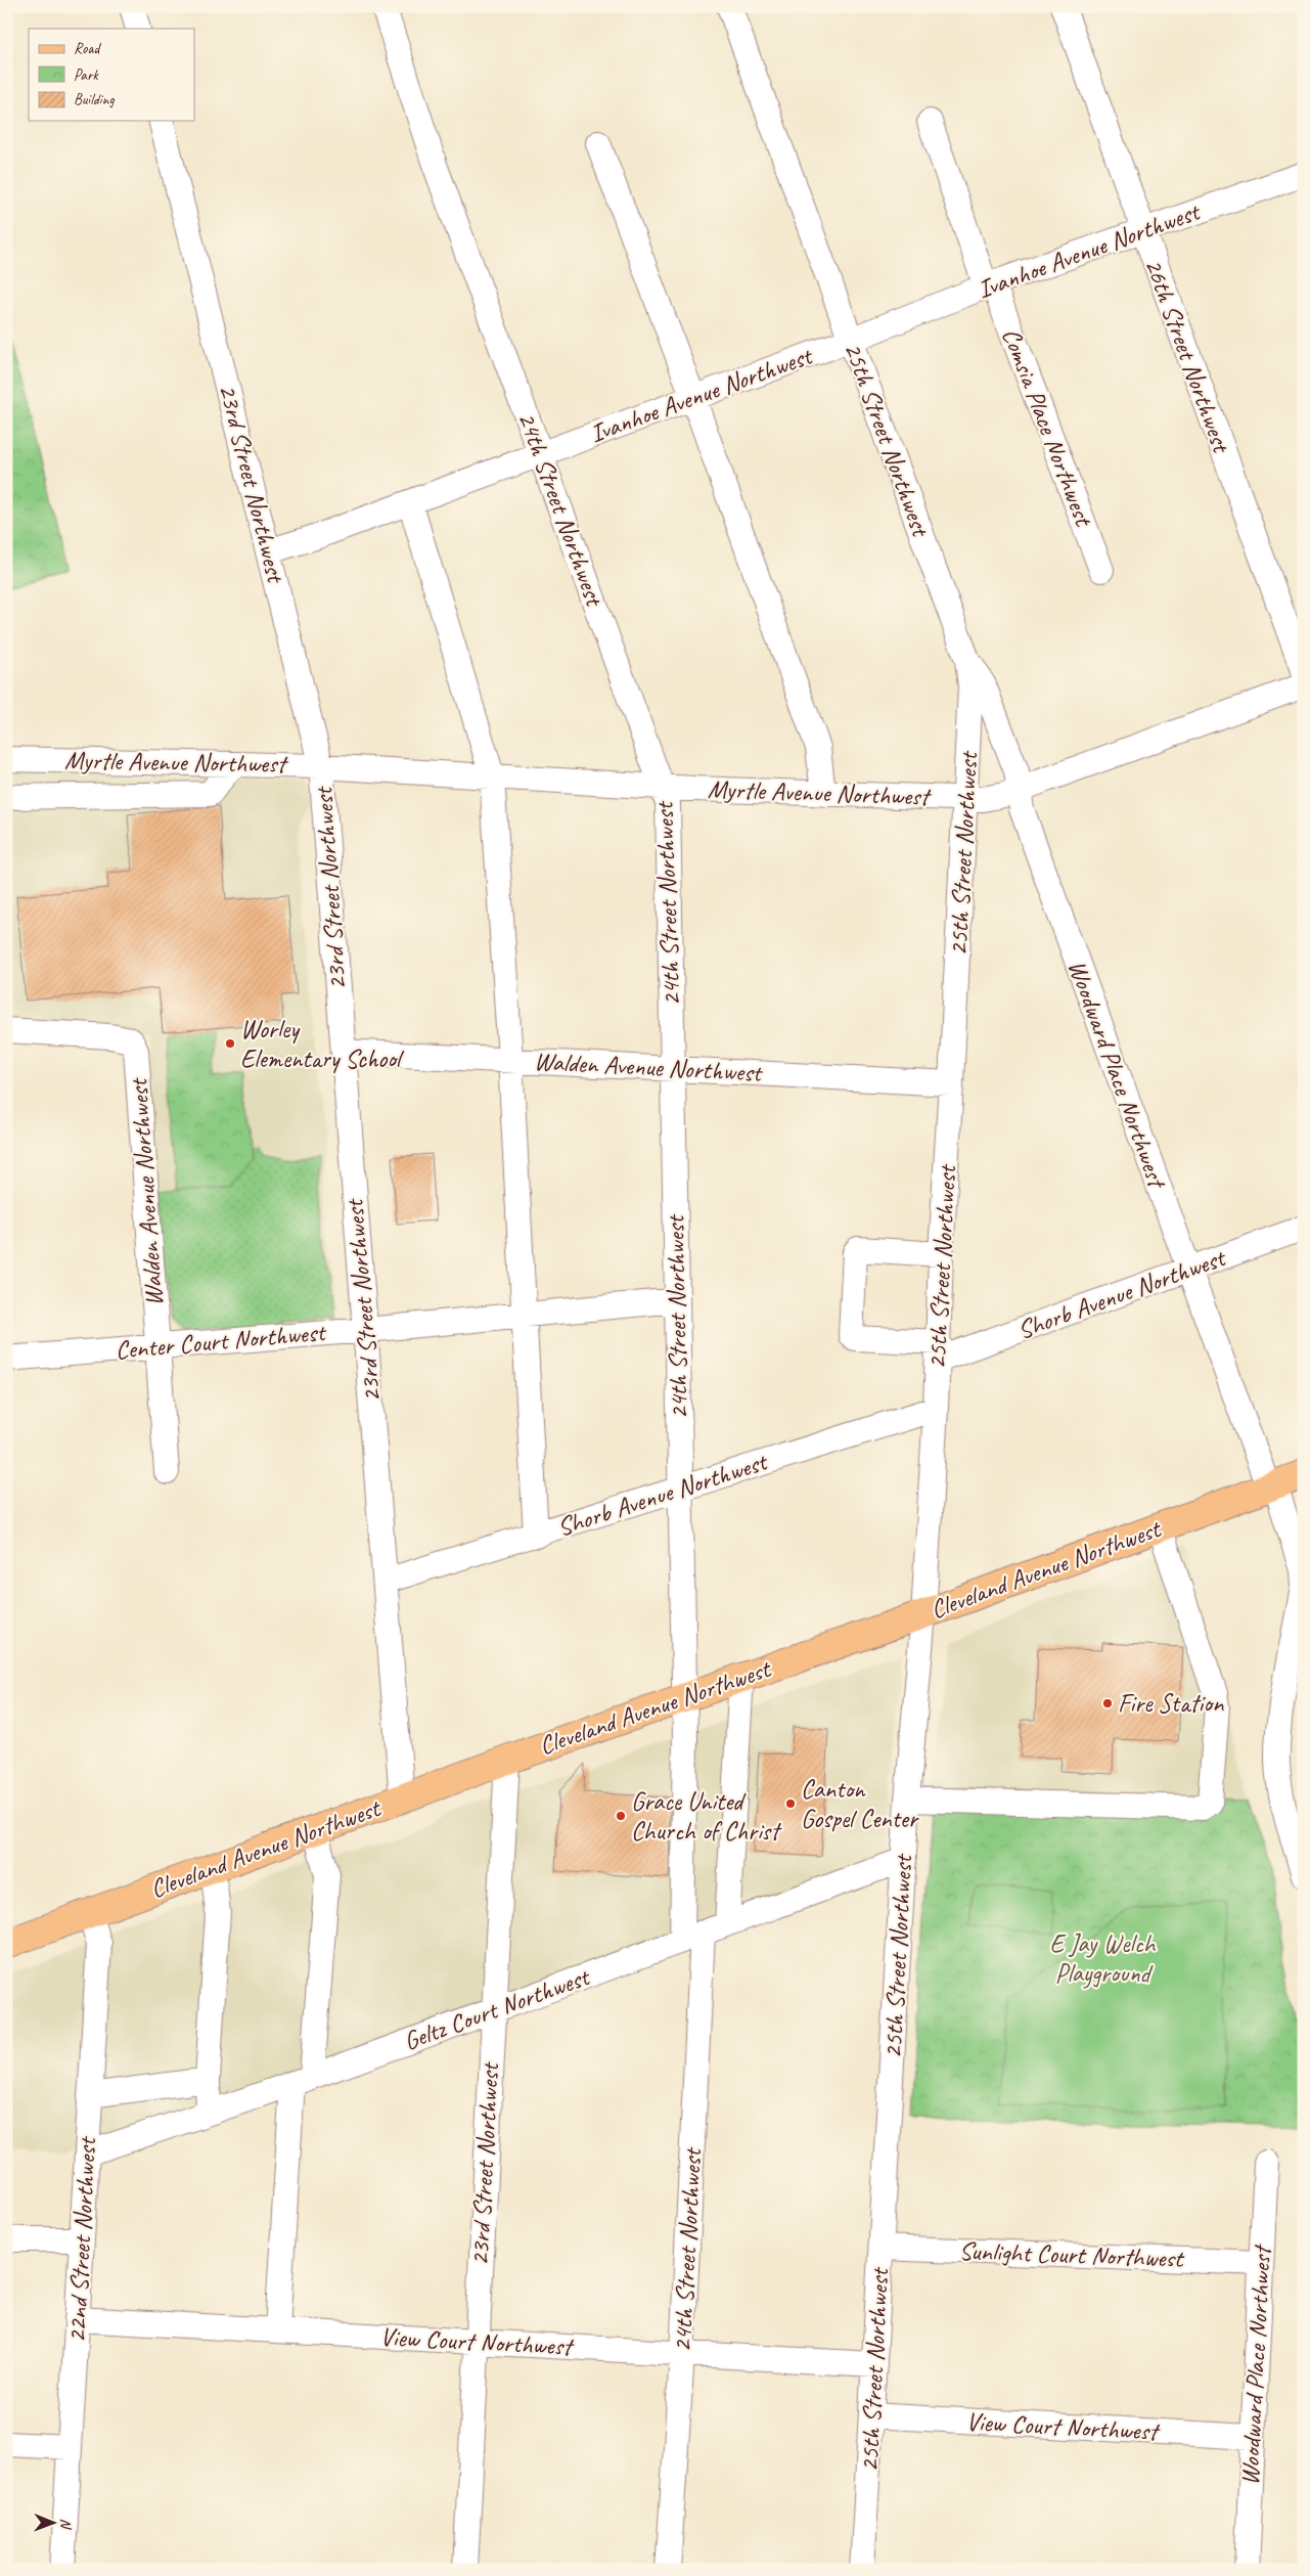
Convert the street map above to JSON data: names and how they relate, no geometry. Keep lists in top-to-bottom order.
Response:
{
  "streets": {
    "main road": ["Cleveland Avenue Northwest"],
    "street": [
      "Ivanhoe Avenue Northwest",
      "26th Street Northwest",
      "Comsia Place Northwest",
      "25th Street Northwest",
      "23rd Street Northwest",
      "24th Street Northwest",
      "Myrtle Avenue Northwest",
      "Walden Avenue Northwest",
      "Woodward Place Northwest",
      "Shorb Avenue Northwest",
      "Center Court Northwest",
      "Geltz Court Northwest",
      "22nd Street Northwest",
      "Sunlight Court Northwest",
      "View Court Northwest"
    ]
  },
  "crossings": [
    ["Ivanhoe Avenue Northwest", "26th Street Northwest"],
    ["Ivanhoe Avenue Northwest", "Comsia Place Northwest"],
    ["Ivanhoe Avenue Northwest", "25th Street Northwest"],
    ["Ivanhoe Avenue Northwest", "23rd Street Northwest"],
    ["Ivanhoe Avenue Northwest", "24th Street Northwest"],
    ["25th Street Northwest", "Myrtle Avenue Northwest"],
    ["25th Street Northwest", "Walden Avenue Northwest"],
    ["25th Street Northwest", "Woodward Place Northwest"],
    ["25th Street Northwest", "Shorb Avenue Northwest"],
    ["25th Street Northwest", "Cleveland Avenue Northwest"],
    ["25th Street Northwest", "Geltz Court Northwest"],
    ["25th Street Northwest", "Sunlight Court Northwest"],
    ["25th Street Northwest", "View Court Northwest"],
    ["23rd Street Northwest", "Myrtle Avenue Northwest"],
    ["23rd Street Northwest", "Walden Avenue Northwest"],
    ["23rd Street Northwest", "Shorb Avenue Northwest"],
    ["23rd Street Northwest", "Center Court Northwest"],
    ["23rd Street Northwest", "Cleveland Avenue Northwest"],
    ["23rd Street Northwest", "Geltz Court Northwest"],
    ["23rd Street Northwest", "View Court Northwest"],
    ["24th Street Northwest", "Myrtle Avenue Northwest"],
    ["24th Street Northwest", "Walden Avenue Northwest"],
    ["24th Street Northwest", "Shorb Avenue Northwest"],
    ["24th Street Northwest", "Center Court Northwest"],
    ["24th Street Northwest", "Cleveland Avenue Northwest"],
    ["24th Street Northwest", "Geltz Court Northwest"],
    ["24th Street Northwest", "View Court Northwest"],
    ["Myrtle Avenue Northwest", "Woodward Place Northwest"],
    ["Walden Avenue Northwest", "Center Court Northwest"],
    ["Woodward Place Northwest", "Shorb Avenue Northwest"],
    ["Woodward Place Northwest", "Cleveland Avenue Northwest"],
    ["Woodward Place Northwest", "Sunlight Court Northwest"],
    ["Woodward Place Northwest", "View Court Northwest"],
    ["Cleveland Avenue Northwest", "22nd Street Northwest"],
    ["Geltz Court Northwest", "22nd Street Northwest"],
    ["22nd Street Northwest", "View Court Northwest"]
  ],
  "parks": ["E Jay Welch Playground"],
  "places": [
    "Worley Elementary School",
    "Fire Station",
    "Canton Gospel Center",
    "Grace United Church of Christ"
  ],
  "legend": ["Road", "Park", "Building"],
  "north": "right"
}
